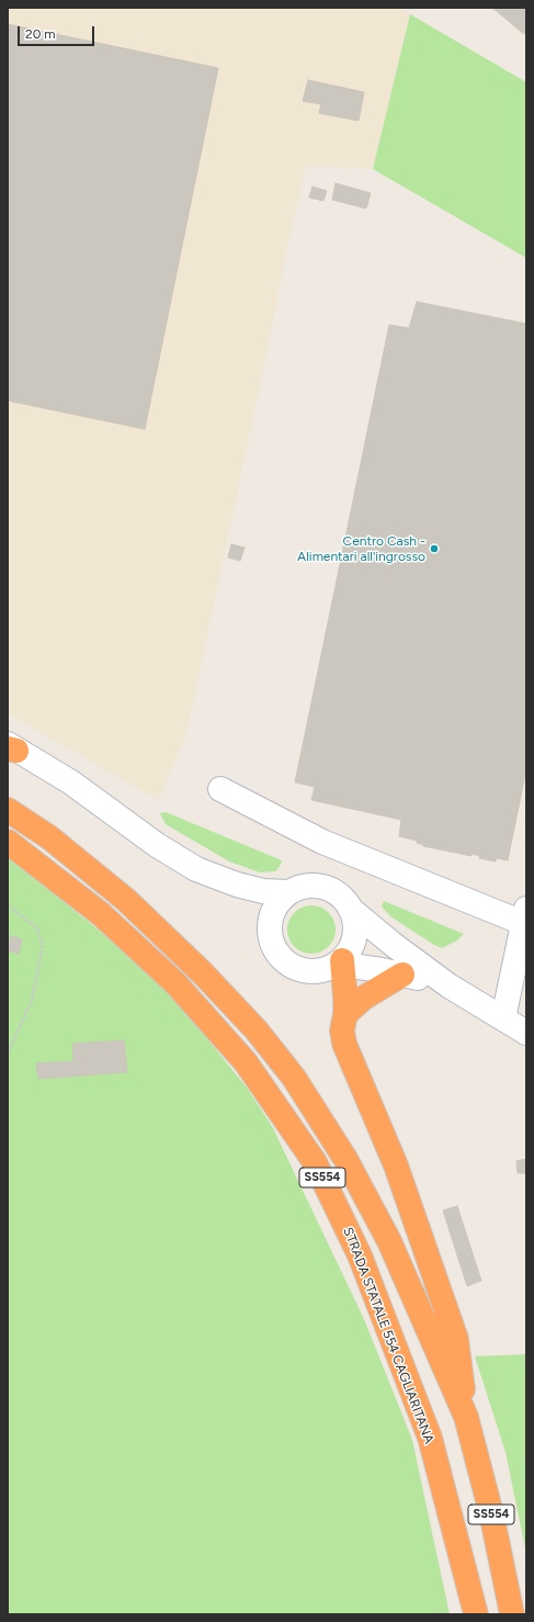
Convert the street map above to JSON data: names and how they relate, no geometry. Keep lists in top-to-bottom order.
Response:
{
  "streets": {
    "highway": ["SS554", "STRADA STATALE 554 CAGLIARITANA"]
  },
  "places": ["Centro Cash - Alimentari all'ingrosso"],
  "scale_bar": "20 m"
}
